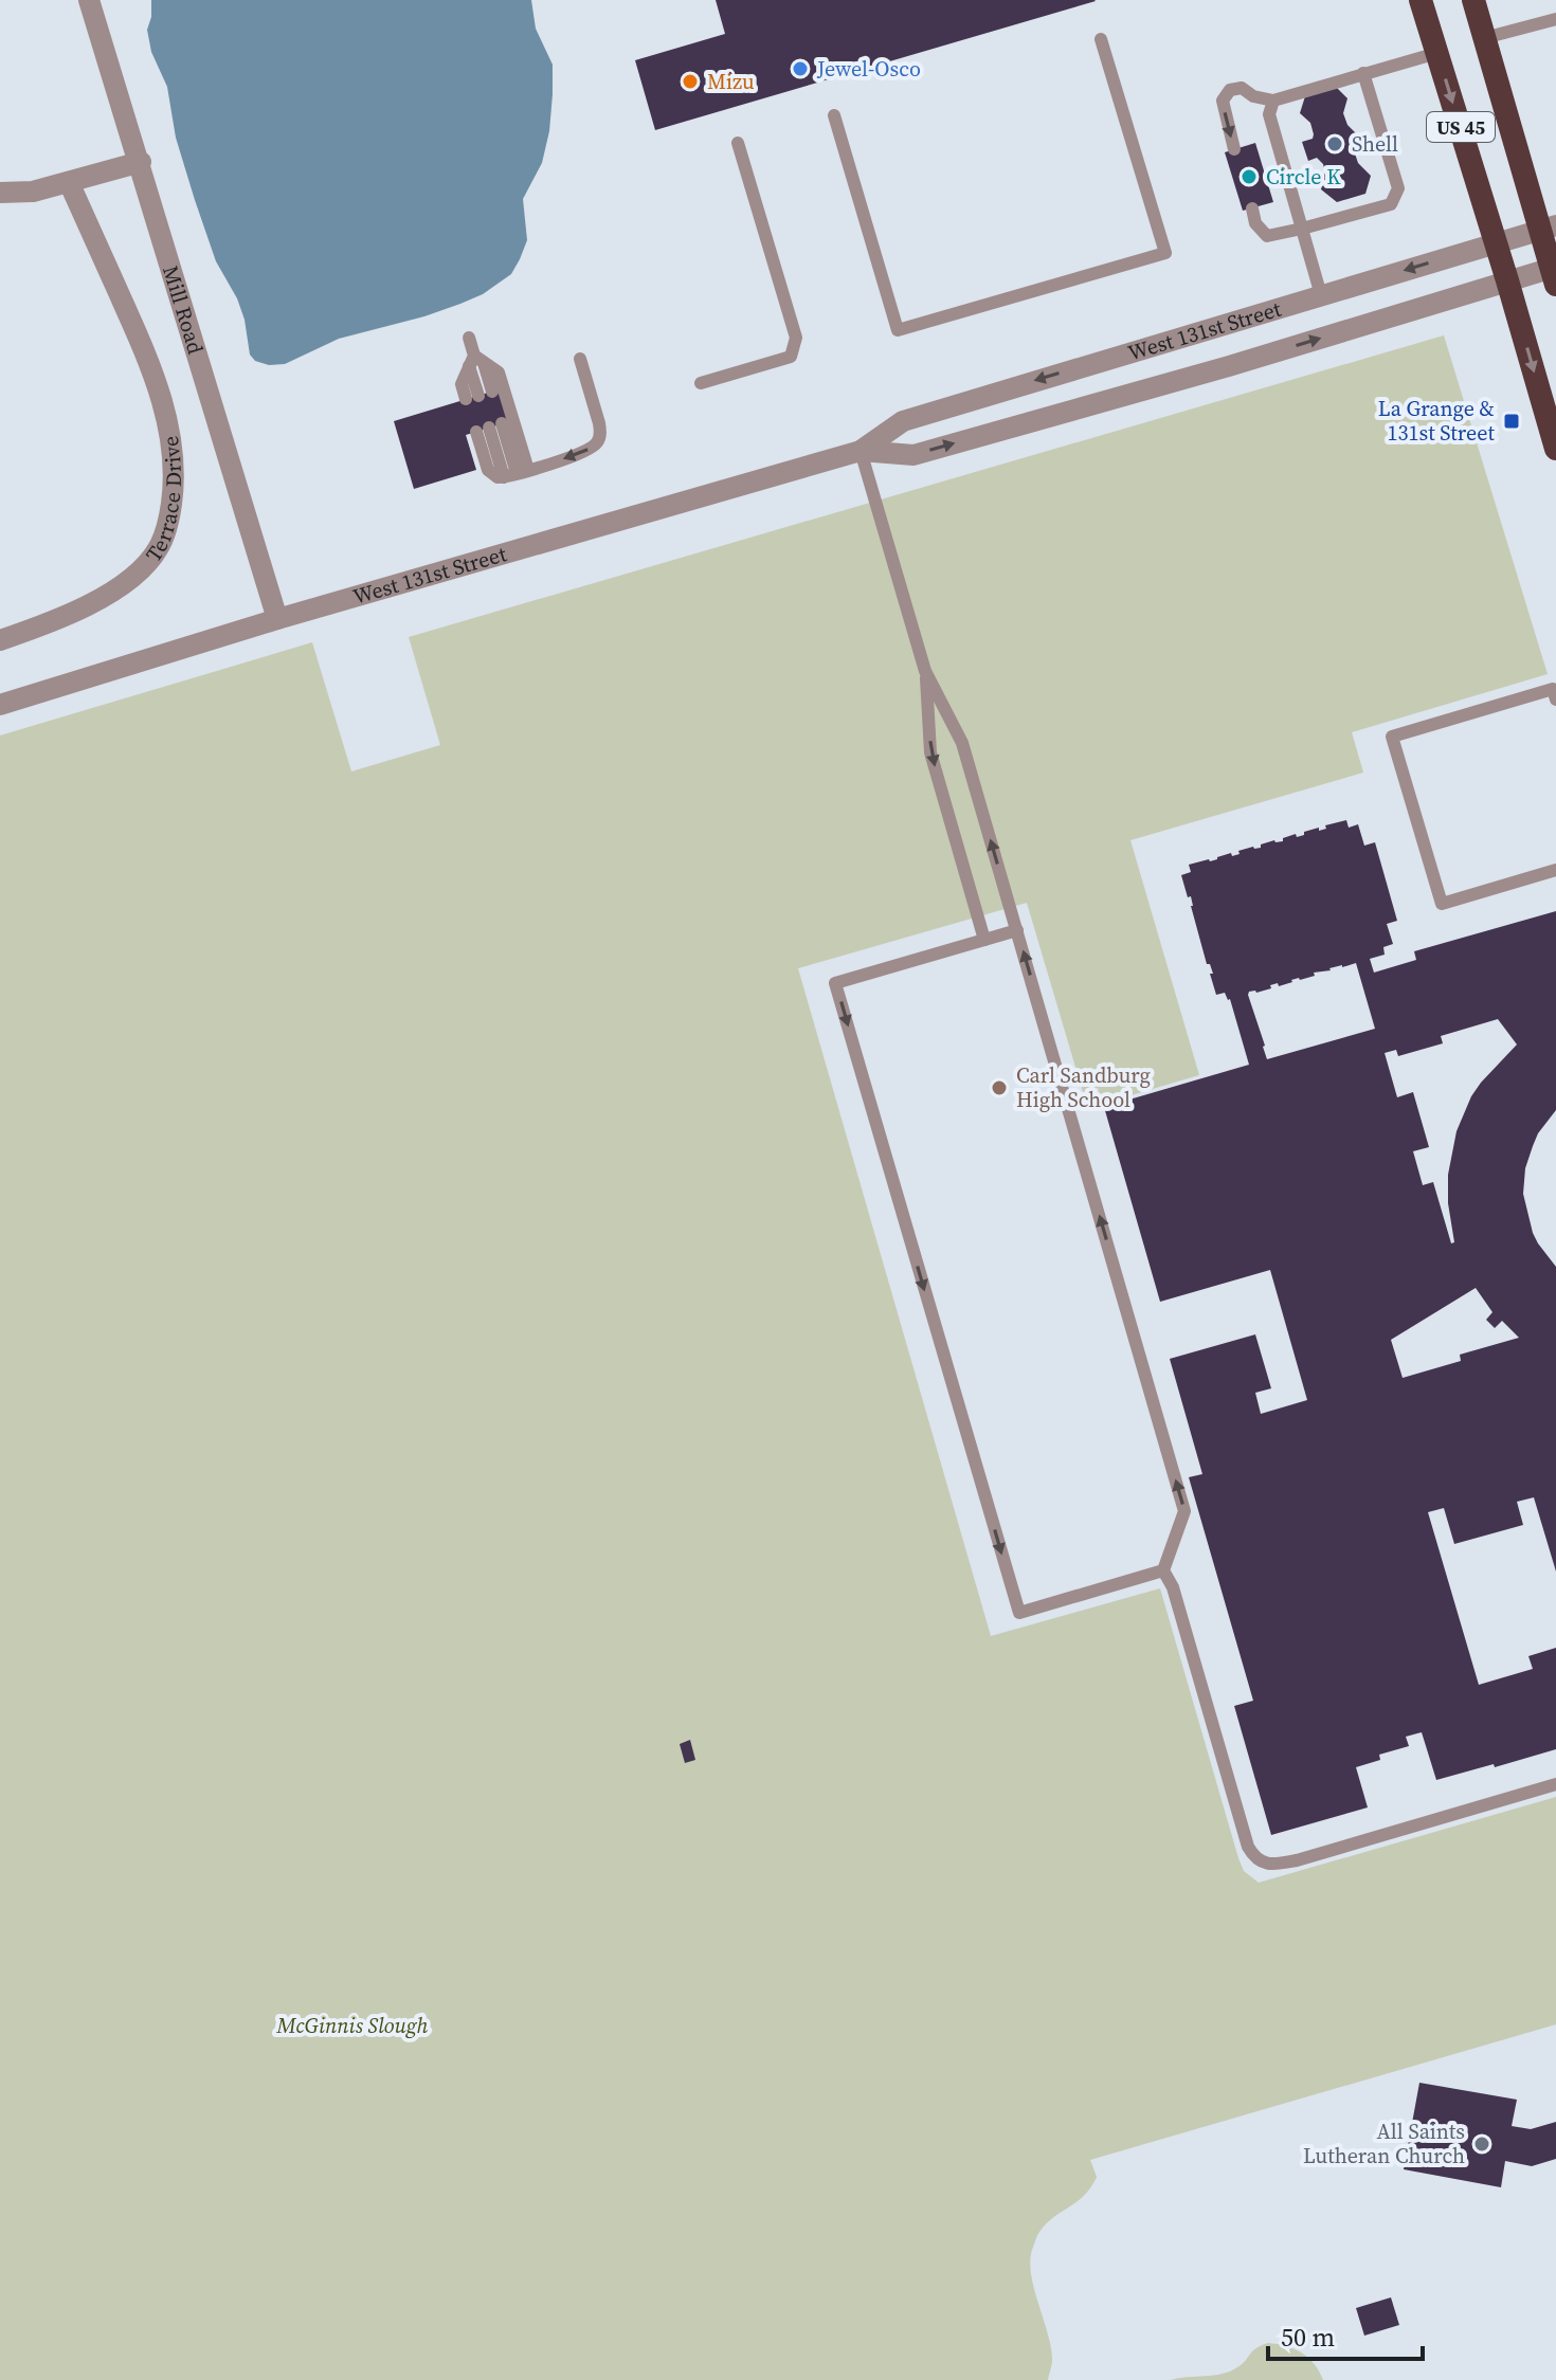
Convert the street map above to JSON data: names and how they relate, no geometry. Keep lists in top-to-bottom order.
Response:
{
  "streets": {
    "highway": ["US 45"],
    "street": ["Mill Road", "West 131st Street", "Terrace Drive"]
  },
  "crossings": [
    ["US 45", "West 131st Street"],
    ["Mill Road", "West 131st Street"]
  ],
  "parks": ["McGinnis Slough"],
  "places": {
    "other": [
      "Jewel-Osco",
      "Mizu",
      "Shell",
      "Circle K",
      "Carl Sandburg High School",
      "All Saints Lutheran Church"
    ],
    "transit": ["La Grange & 131st Street"]
  },
  "scale_bar": "50 m"
}
